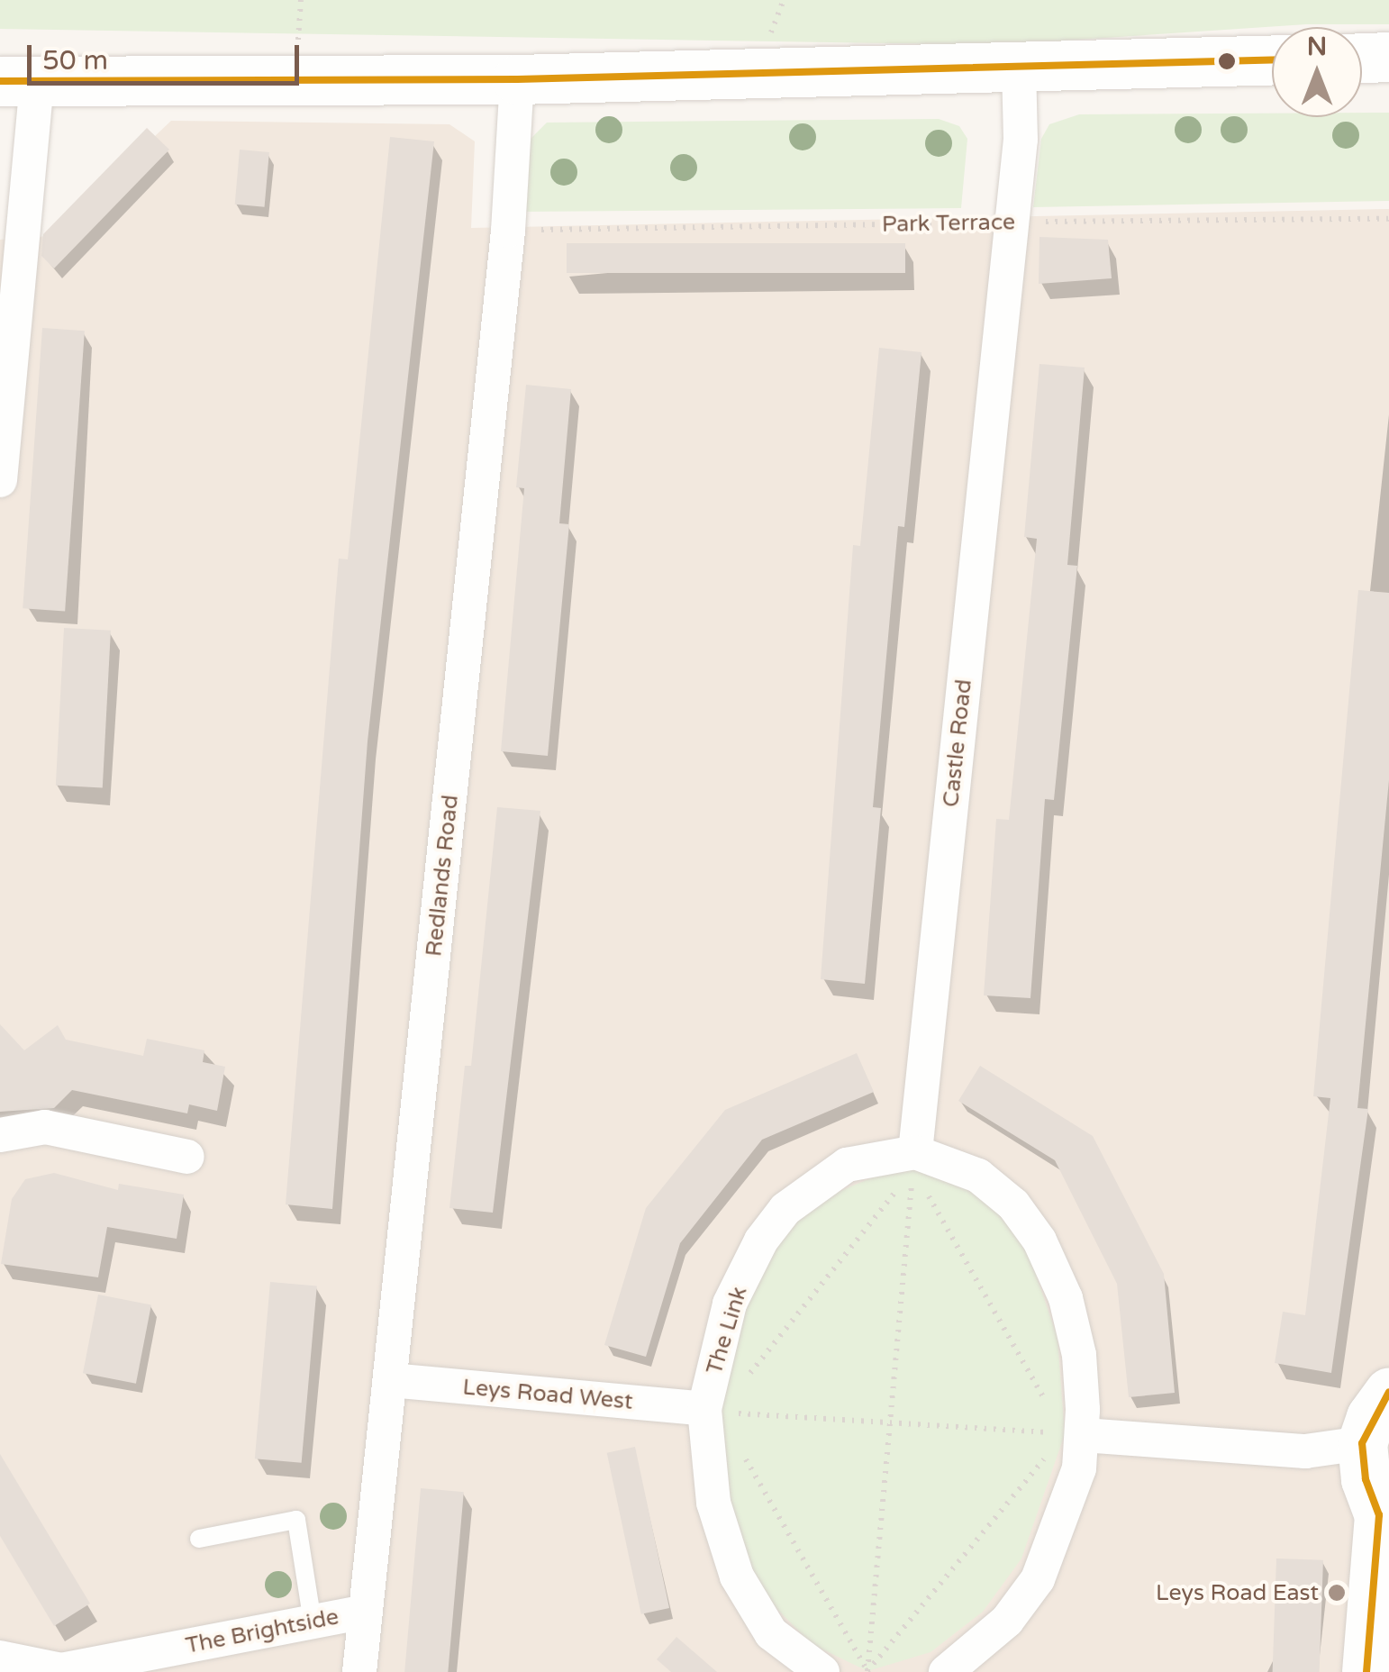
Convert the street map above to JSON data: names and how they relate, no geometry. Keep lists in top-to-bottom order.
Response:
{
  "streets": {
    "street": [
      "Castle Road",
      "Redlands Road",
      "The Link",
      "Leys Road West",
      "The Brightside"
    ],
    "path": ["Park Terrace"]
  },
  "crossings": [
    ["Park Terrace", "Castle Road"],
    ["Park Terrace", "Redlands Road"],
    ["Castle Road", "The Link"],
    ["Redlands Road", "Leys Road West"],
    ["Redlands Road", "The Brightside"],
    ["The Link", "Leys Road West"]
  ],
  "places": ["Leys Road East"],
  "scale_bar": "50 m",
  "north": "top"
}
